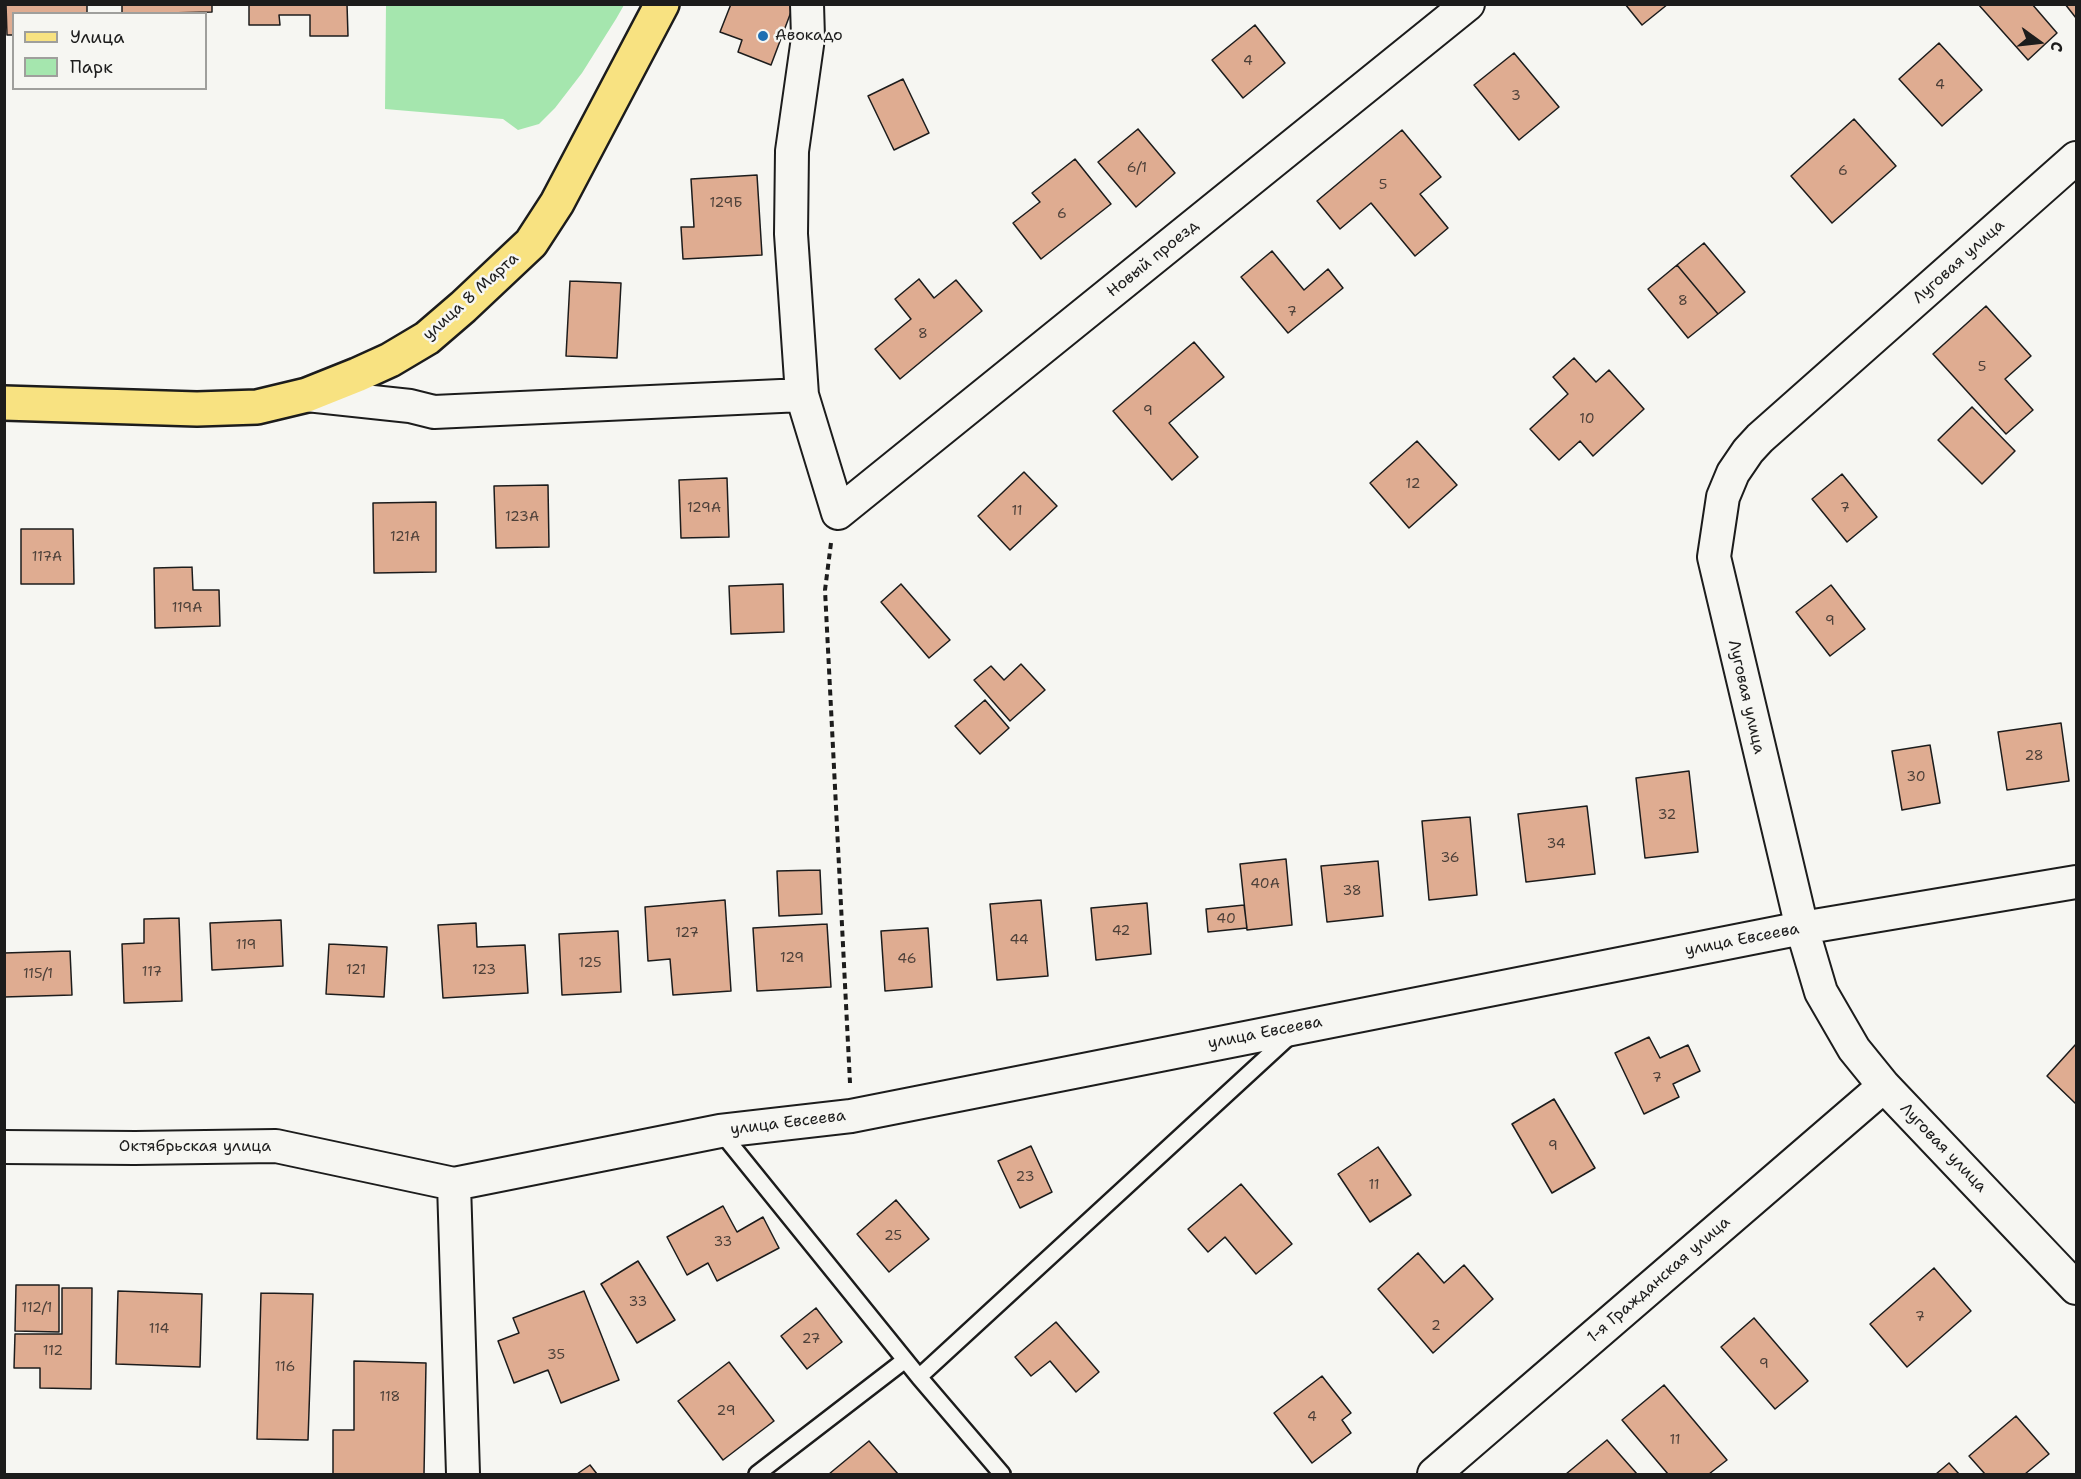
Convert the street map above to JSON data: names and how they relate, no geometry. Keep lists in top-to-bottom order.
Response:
{
  "streets": {
    "main road": ["улица 8 Марта"],
    "street": [
      "Новый проезд",
      "Луговая улица",
      "улица Евсеева",
      "Октябрьская улица",
      "1-я Гражданская улица"
    ]
  },
  "crossings": [
    ["Луговая улица", "улица Евсеева"],
    ["Луговая улица", "1-я Гражданская улица"],
    ["улица Евсеева", "Октябрьская улица"]
  ],
  "places": ["Авокадо"],
  "house_numbers": [
    "4",
    "4",
    "3",
    "6/1",
    "6",
    "5",
    "129Б",
    "6",
    "8",
    "7",
    "8",
    "5",
    "9",
    "10",
    "12",
    "129А",
    "7",
    "11",
    "123А",
    "121А",
    "117А",
    "119А",
    "9",
    "28",
    "30",
    "32",
    "34",
    "36",
    "40А",
    "38",
    "40",
    "42",
    "127",
    "44",
    "119",
    "129",
    "46",
    "125",
    "121",
    "123",
    "117",
    "115/1",
    "7",
    "9",
    "23",
    "11",
    "25",
    "33",
    "33",
    "112/1",
    "7",
    "2",
    "114",
    "27",
    "112",
    "35",
    "9",
    "116",
    "118",
    "29",
    "4",
    "11"
  ],
  "legend": ["Улица", "Парк"],
  "north": "right"
}
